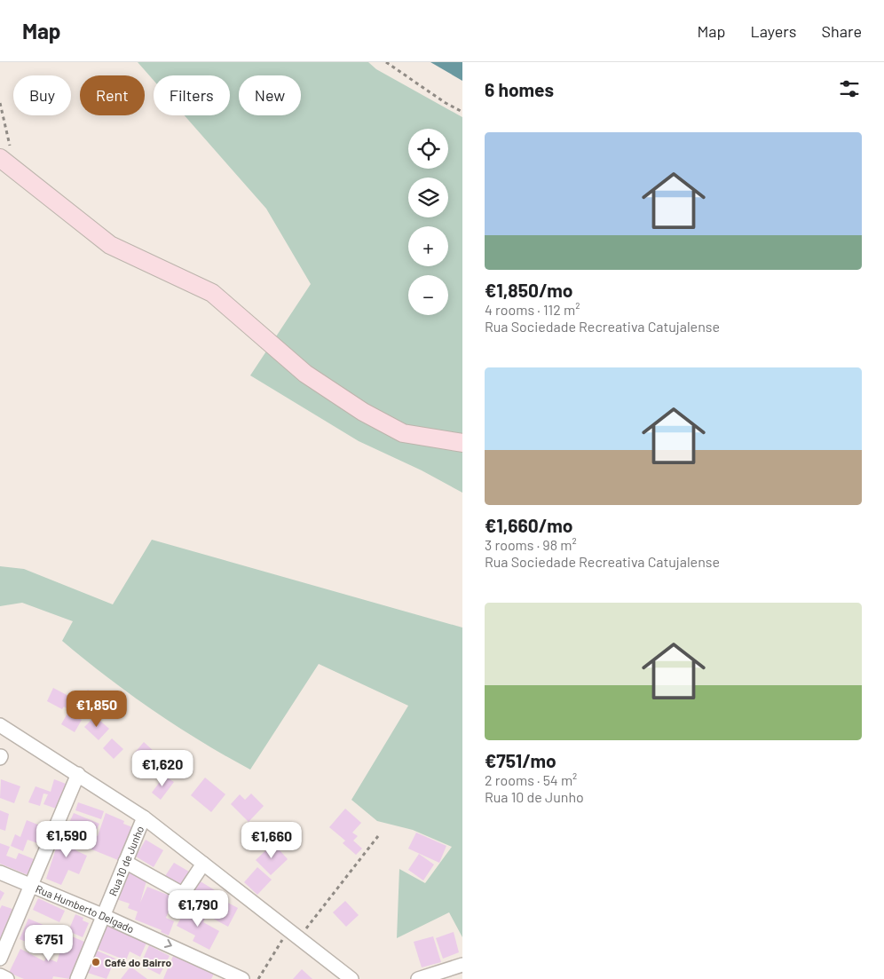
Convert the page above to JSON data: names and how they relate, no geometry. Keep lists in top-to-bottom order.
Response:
{
  "streets": {
    "street": ["Rua 10 de Junho", "Rua Humberto Delgado"]
  },
  "crossings": [
    ["Rua 10 de Junho", "Rua Humberto Delgado"]
  ],
  "places": ["Café do Bairro"],
  "page": {
    "header": "Map",
    "nav": ["Map", "Layers", "Share"],
    "heading": "6 homes",
    "chip": [
      "Buy",
      "Rent",
      "Filters",
      "New"
    ],
    "list": [
      {
        "name": "€1,850/mo",
        "note": "4 rooms · 112 m² · Rua Sociedade Recreativa Catujalense"
      },
      {
        "name": "€1,660/mo",
        "note": "3 rooms · 98 m² · Rua Sociedade Recreativa Catujalense"
      },
      {
        "name": "€751/mo",
        "note": "2 rooms · 54 m² · Rua 10 de Junho"
      }
    ],
    "map_buttons": ["+", "−"],
    "price": [
      "€1,850",
      "€1,620",
      "€1,590",
      "€1,660",
      "€1,790",
      "€751"
    ]
  }
}
